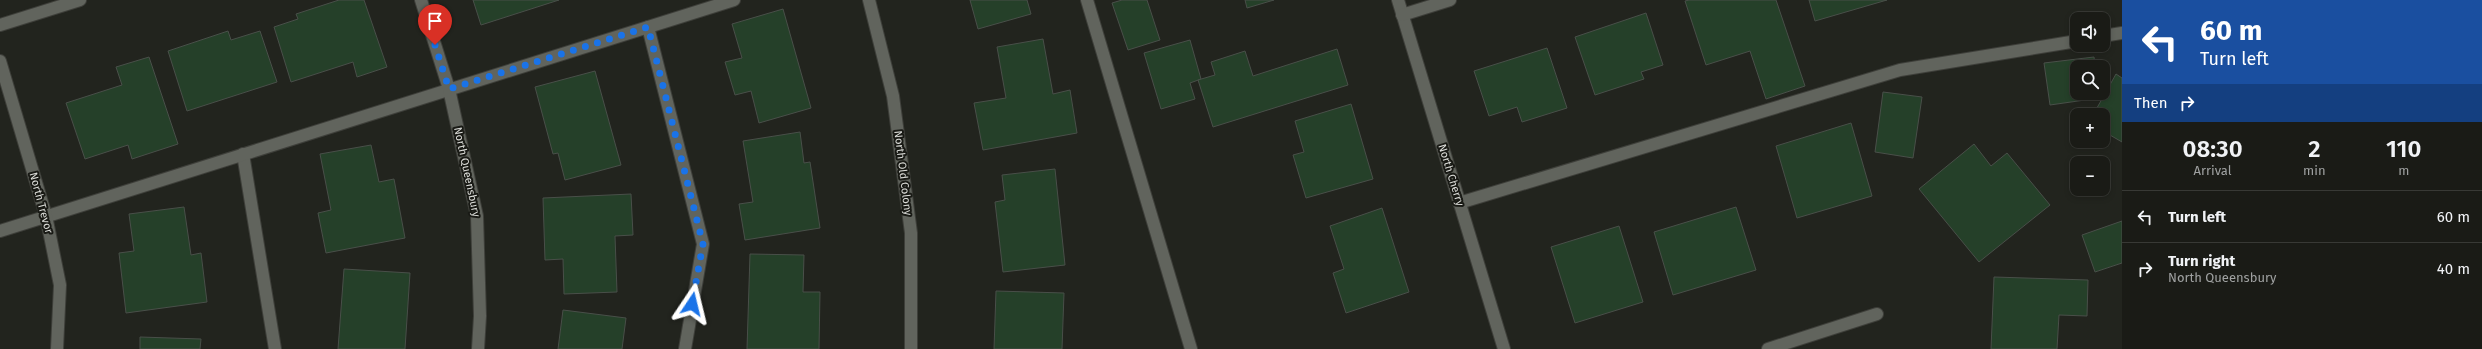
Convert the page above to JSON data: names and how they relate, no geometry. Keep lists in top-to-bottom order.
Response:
{
  "streets": {
    "street": [
      "North Queensbury",
      "North Old Colony",
      "North Cherry",
      "North Trevor"
    ]
  },
  "page": {
    "turn": ["60 m", "Turn left"],
    "map_buttons": ["+", "−"],
    "then": "Then",
    "eta": [
      "08:30",
      "Arrival",
      "2",
      "min",
      "110",
      "m"
    ],
    "list": [
      {
        "name": "Turn left",
        "value": "60 m"
      },
      {
        "name": "Turn right",
        "note": "North Queensbury",
        "value": "40 m"
      }
    ]
  }
}
